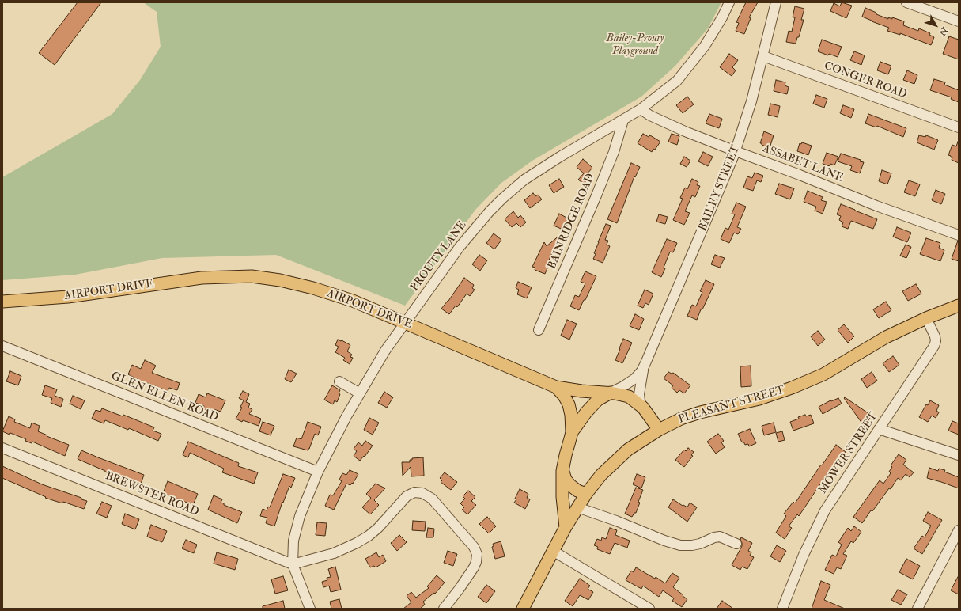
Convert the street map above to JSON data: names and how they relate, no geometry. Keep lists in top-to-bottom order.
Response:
{
  "streets": {
    "main road": ["BAILEY STREET", "AIRPORT DRIVE", "PLEASANT STREET"],
    "street": [
      "CONGER ROAD",
      "ASSABET LANE",
      "BAINRIDGE ROAD",
      "PROUTY LANE",
      "GLEN ELLEN ROAD",
      "MOWER STREET",
      "BREWSTER ROAD"
    ]
  },
  "crossings": [
    ["CONGER ROAD", "BAILEY STREET"],
    ["ASSABET LANE", "BAILEY STREET"],
    ["ASSABET LANE", "PROUTY LANE"],
    ["BAILEY STREET", "AIRPORT DRIVE"],
    ["BAILEY STREET", "PLEASANT STREET"],
    ["BAINRIDGE ROAD", "PROUTY LANE"],
    ["PROUTY LANE", "AIRPORT DRIVE"],
    ["PROUTY LANE", "GLEN ELLEN ROAD"],
    ["PROUTY LANE", "BREWSTER ROAD"],
    ["AIRPORT DRIVE", "PLEASANT STREET"],
    ["PLEASANT STREET", "MOWER STREET"]
  ],
  "parks": ["Bailey-Prouty Playground"],
  "north": "bottom right"
}
